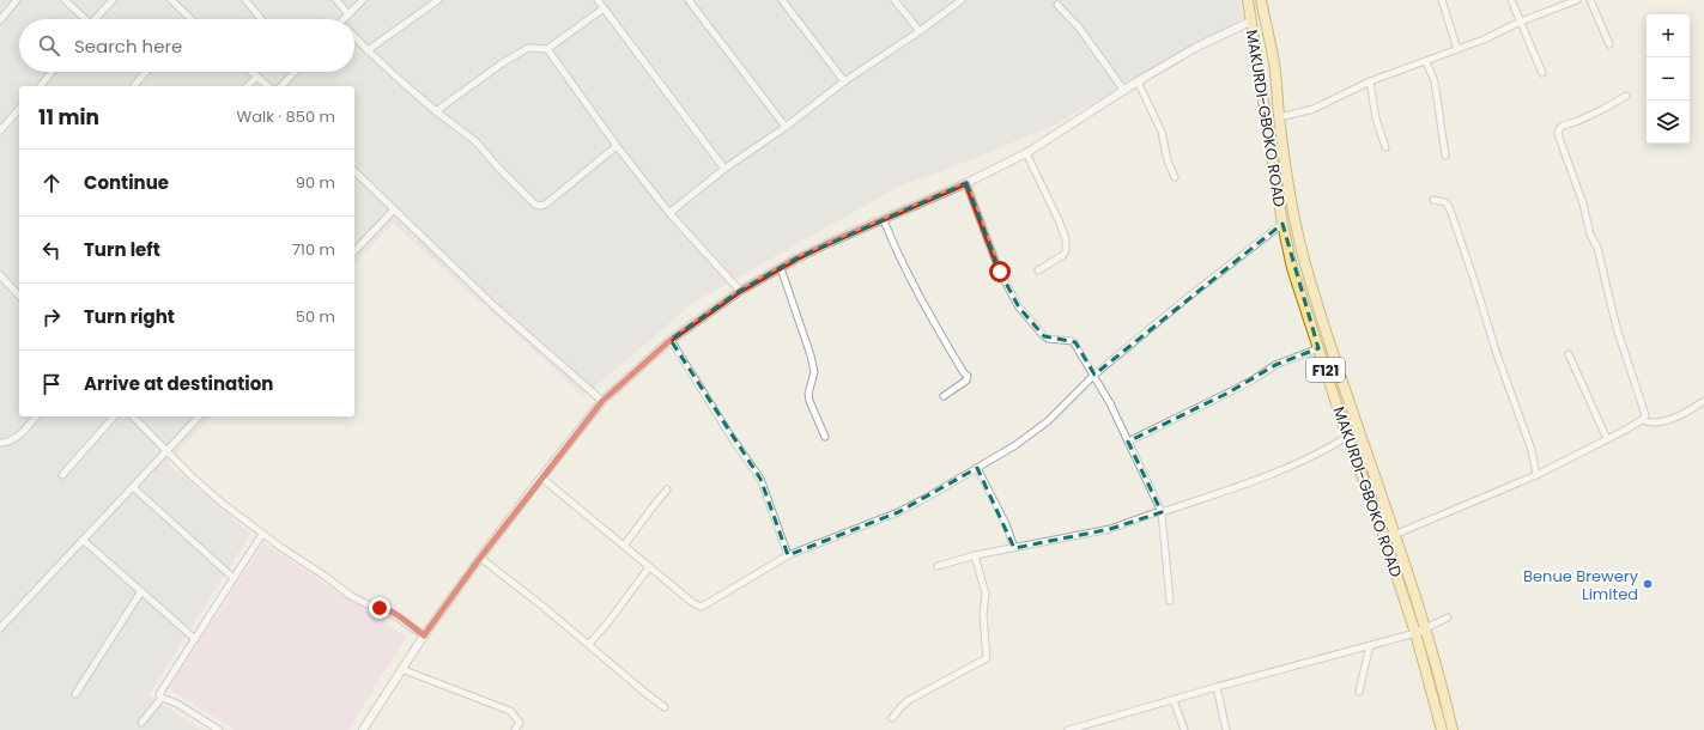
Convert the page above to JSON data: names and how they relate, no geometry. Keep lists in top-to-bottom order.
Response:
{
  "streets": {
    "main road": ["MAKURDI-GBOKO ROAD", "F121"]
  },
  "places": ["Benue Brewery Limited"],
  "page": {
    "map_buttons": ["+", "−"],
    "search": "Search here",
    "heading": ["11 min", "Walk · 850 m"],
    "list": [
      ["Continue", "90 m"],
      ["Turn left", "710 m"],
      ["Turn right", "50 m"],
      "Arrive at destination"
    ]
  }
}
